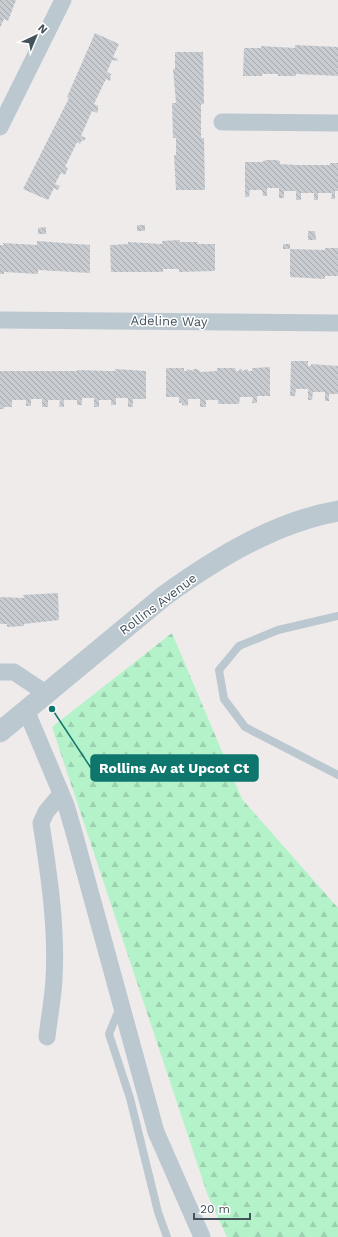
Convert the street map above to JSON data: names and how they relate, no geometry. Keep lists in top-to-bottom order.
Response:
{
  "streets": {
    "street": ["Adeline Way", "Rollins Avenue"]
  },
  "places": ["Rollins Av at Upcot Ct"],
  "scale_bar": "20 m",
  "north": "top right"
}
